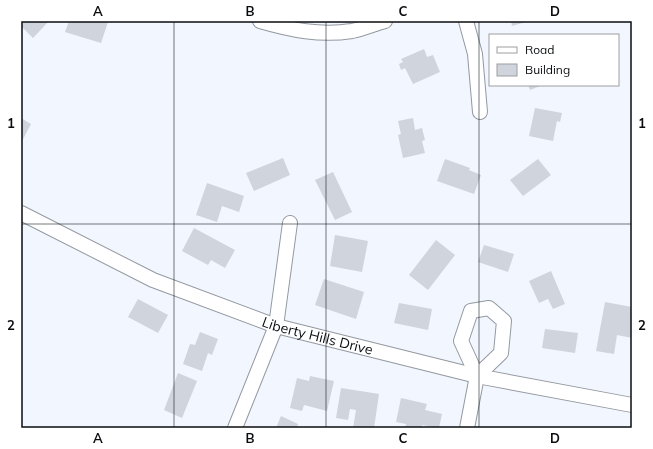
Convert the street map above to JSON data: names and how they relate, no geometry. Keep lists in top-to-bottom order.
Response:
{
  "streets": {
    "street": ["Liberty Hills Drive"]
  },
  "legend": ["Road", "Building"],
  "grid": {
    "columns": [
      "A",
      "B",
      "C",
      "D"
    ],
    "rows": ["1", "2"]
  }
}
